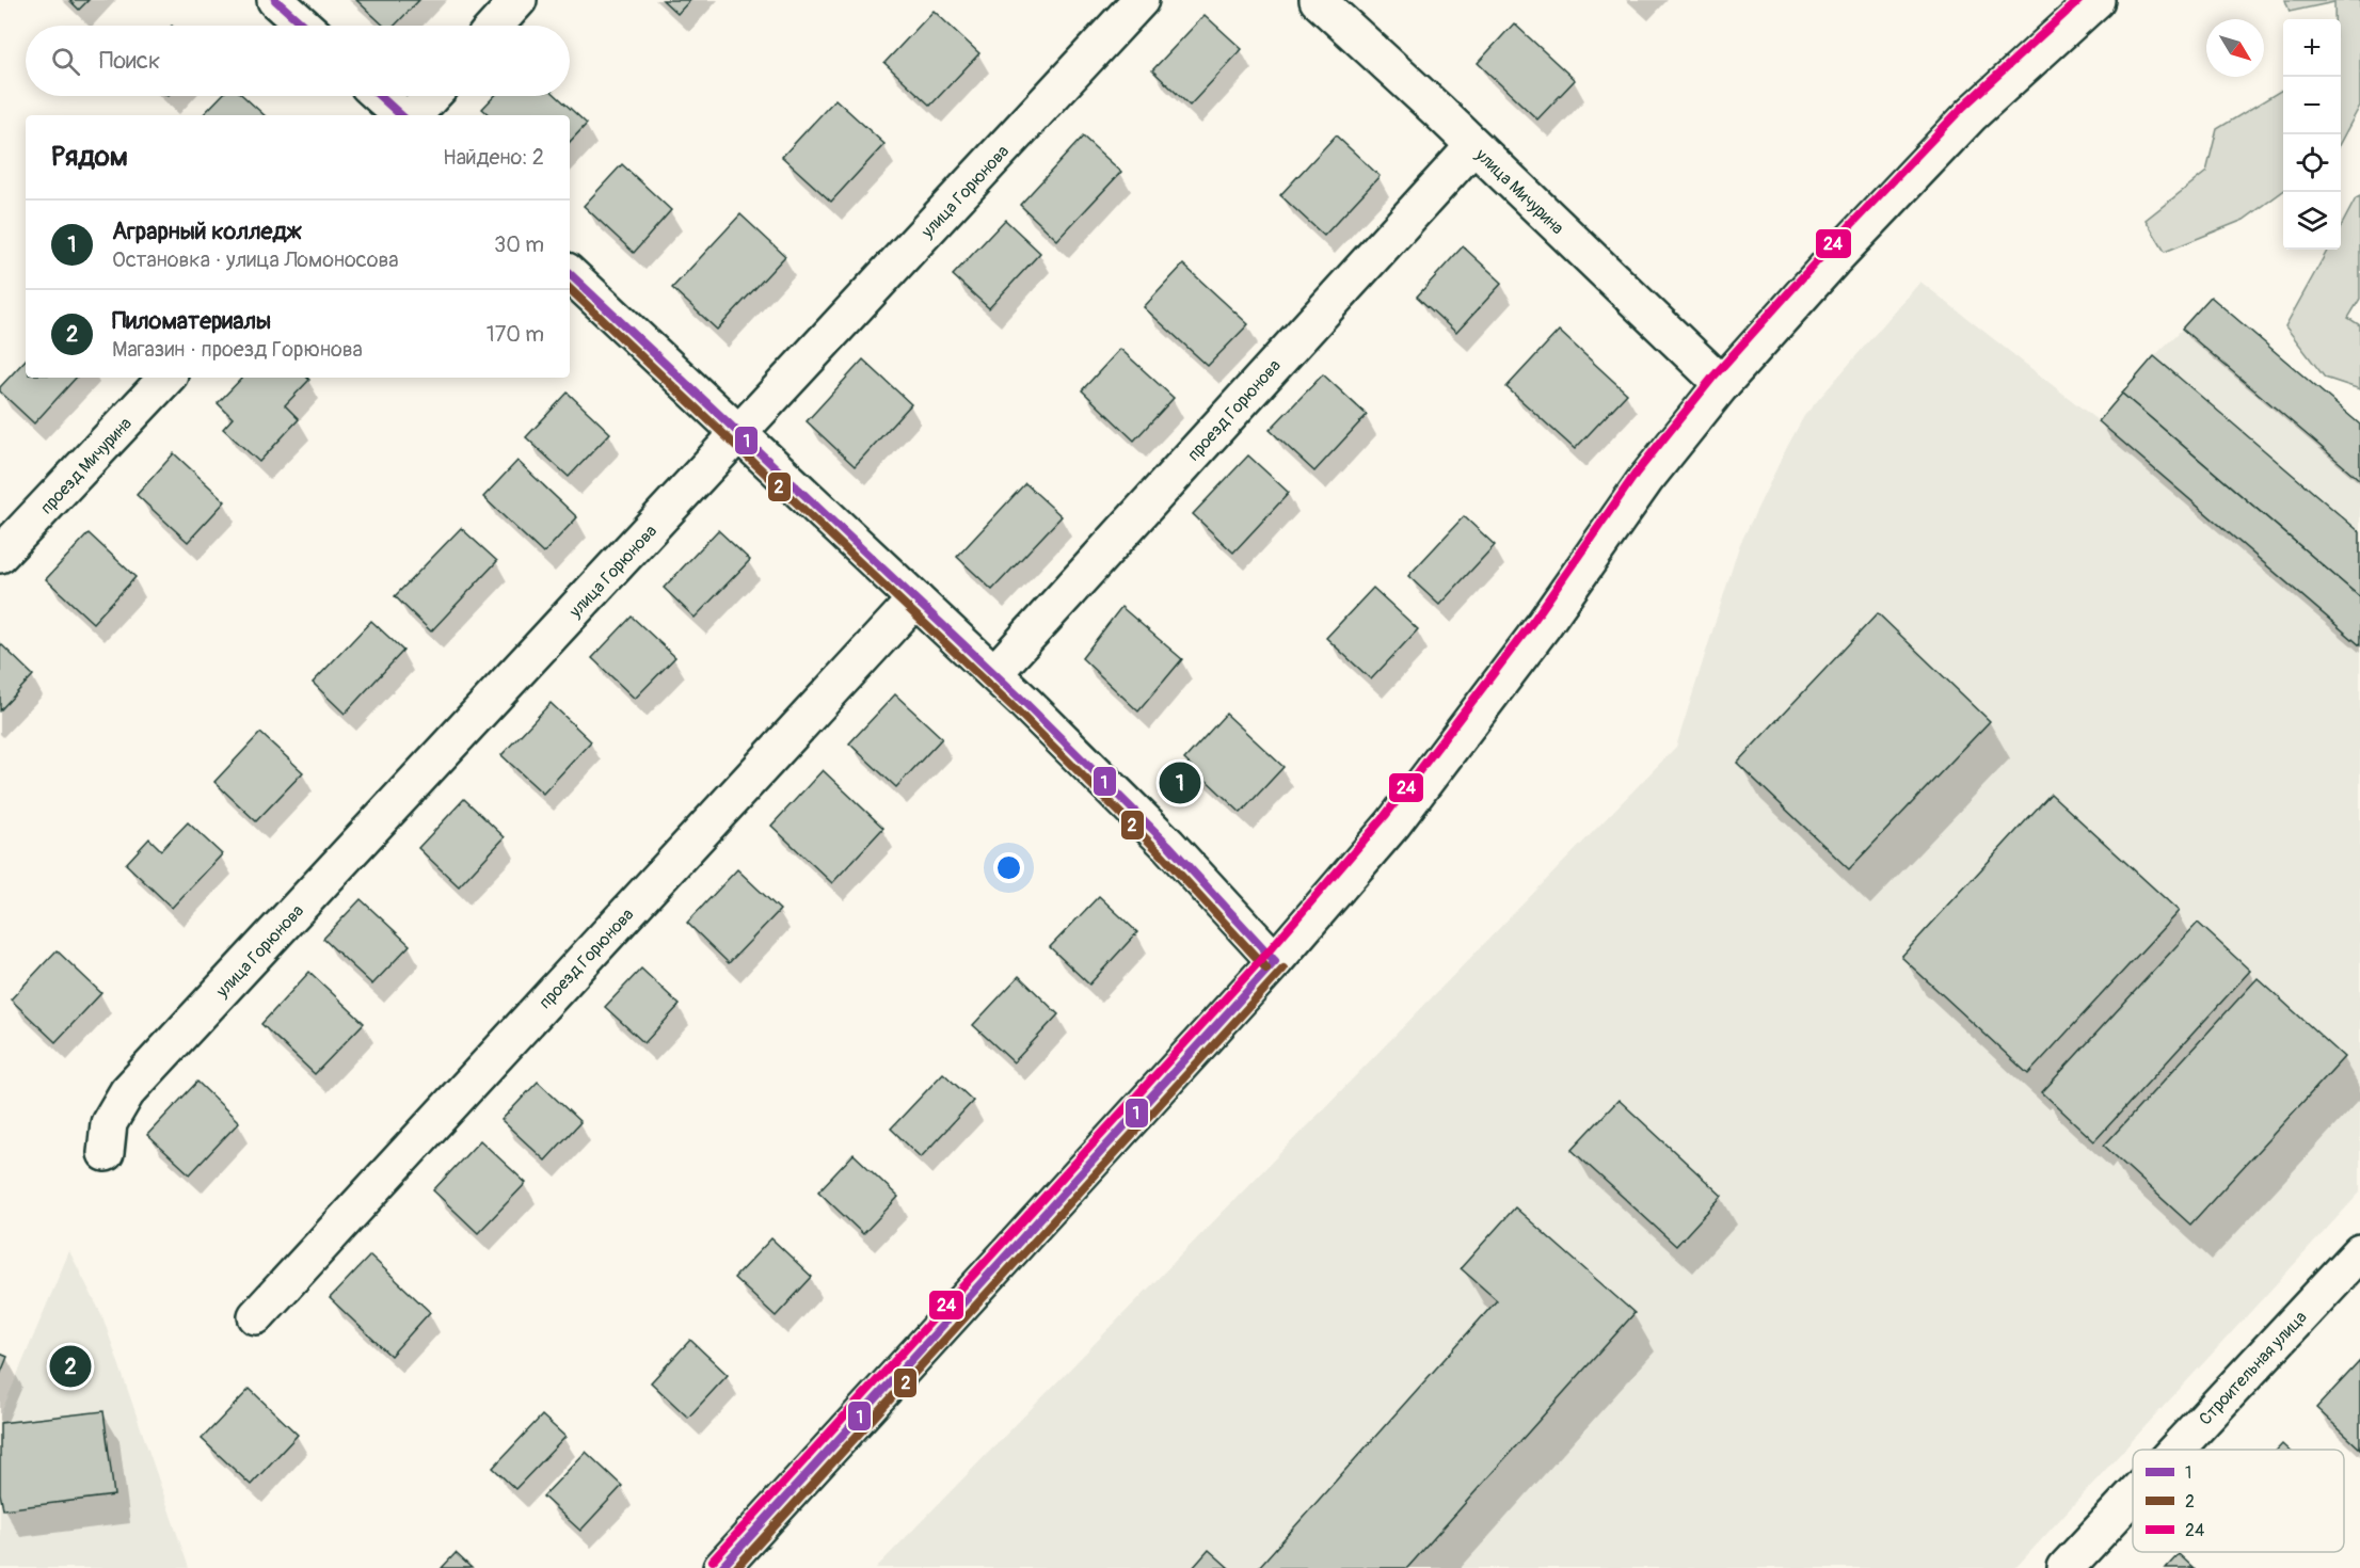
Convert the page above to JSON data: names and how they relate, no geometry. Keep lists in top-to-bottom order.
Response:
{
  "streets": {
    "street": [
      "улица Горюнова",
      "улица Мичурина",
      "проезд Горюнова",
      "проезд Мичурина",
      "Строительная улица"
    ]
  },
  "crossings": [
    ["улица Мичурина", "проезд Горюнова"]
  ],
  "lines": ["transit line 1", "transit line 24", "transit line 2"],
  "legend": ["1", "2", "24"],
  "north": "bottom right",
  "page": {
    "map_buttons": ["+", "−"],
    "search": "Поиск",
    "heading": ["Рядом", "Найдено: 2"],
    "list": [
      {
        "mark": "1",
        "name": "Аграрный колледж",
        "note": "Остановка · улица Ломоносова",
        "value": "30 m"
      },
      {
        "mark": "2",
        "name": "Пиломатериалы",
        "note": "Магазин · проезд Горюнова",
        "value": "170 m"
      }
    ],
    "pins": ["1", "2"]
  }
}
